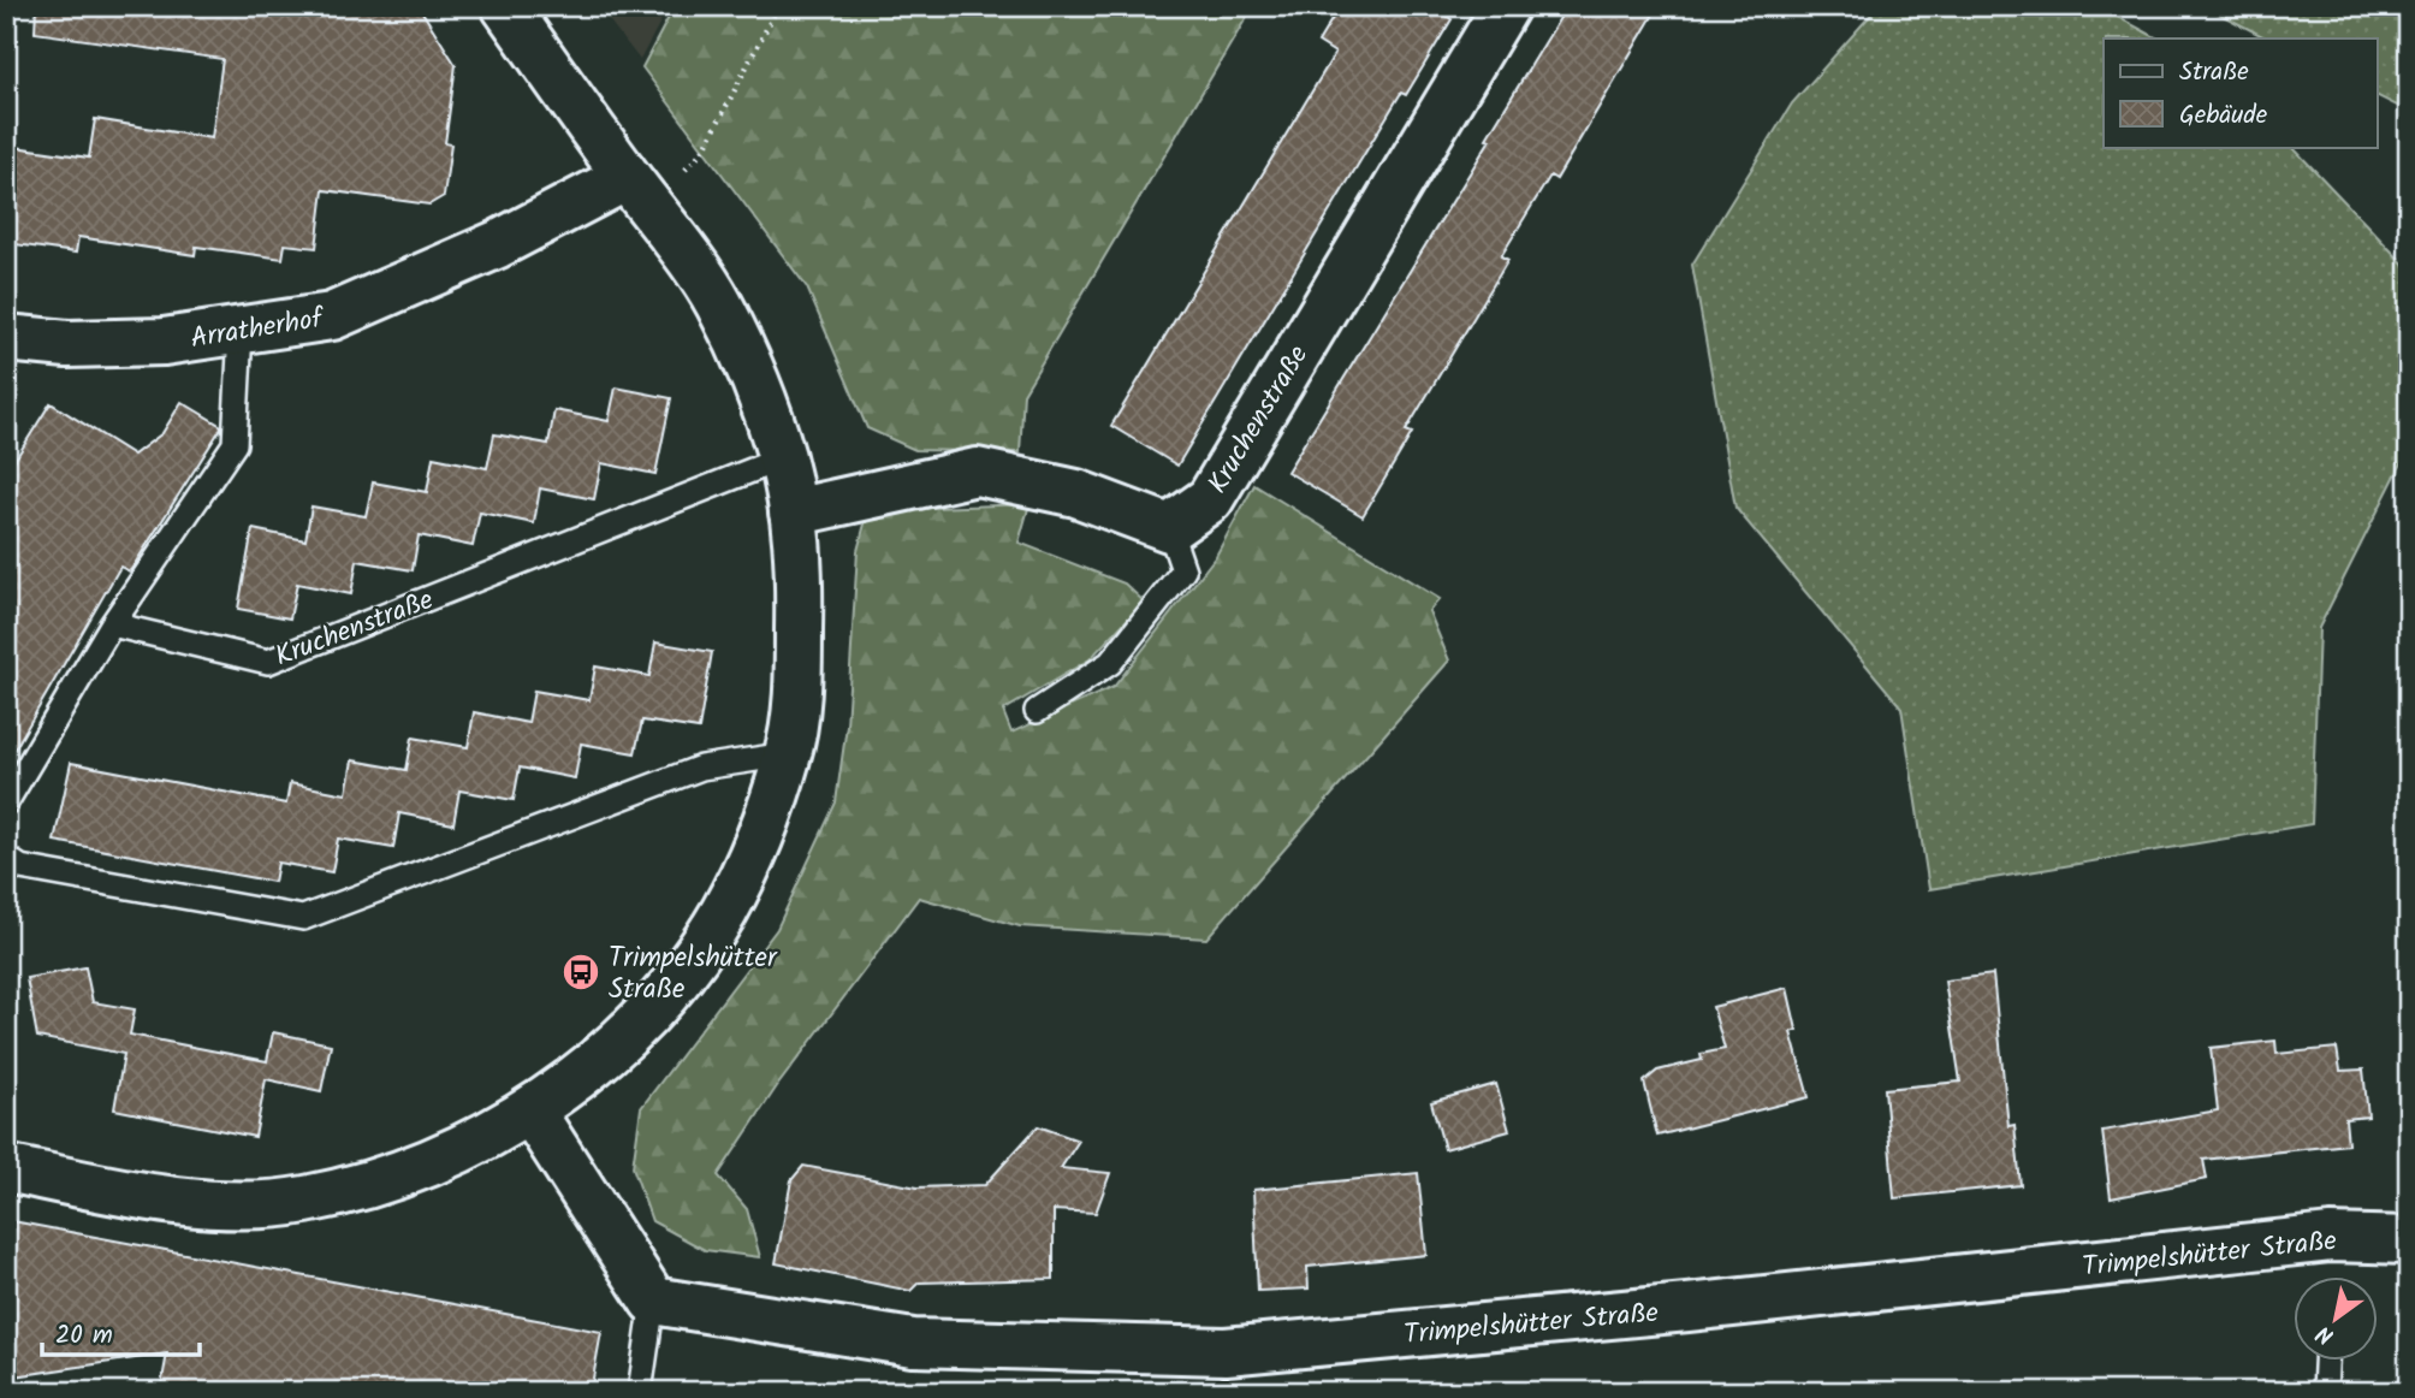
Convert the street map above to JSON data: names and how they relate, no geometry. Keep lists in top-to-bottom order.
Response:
{
  "streets": {
    "street": ["Arratherhof", "Kruchenstraße", "Trimpelshütter Straße"]
  },
  "places": {
    "bus stop": ["Trimpelshütter Straße"]
  },
  "legend": ["Straße", "Gebäude"],
  "scale_bar": "20 m",
  "north": "bottom left"
}
